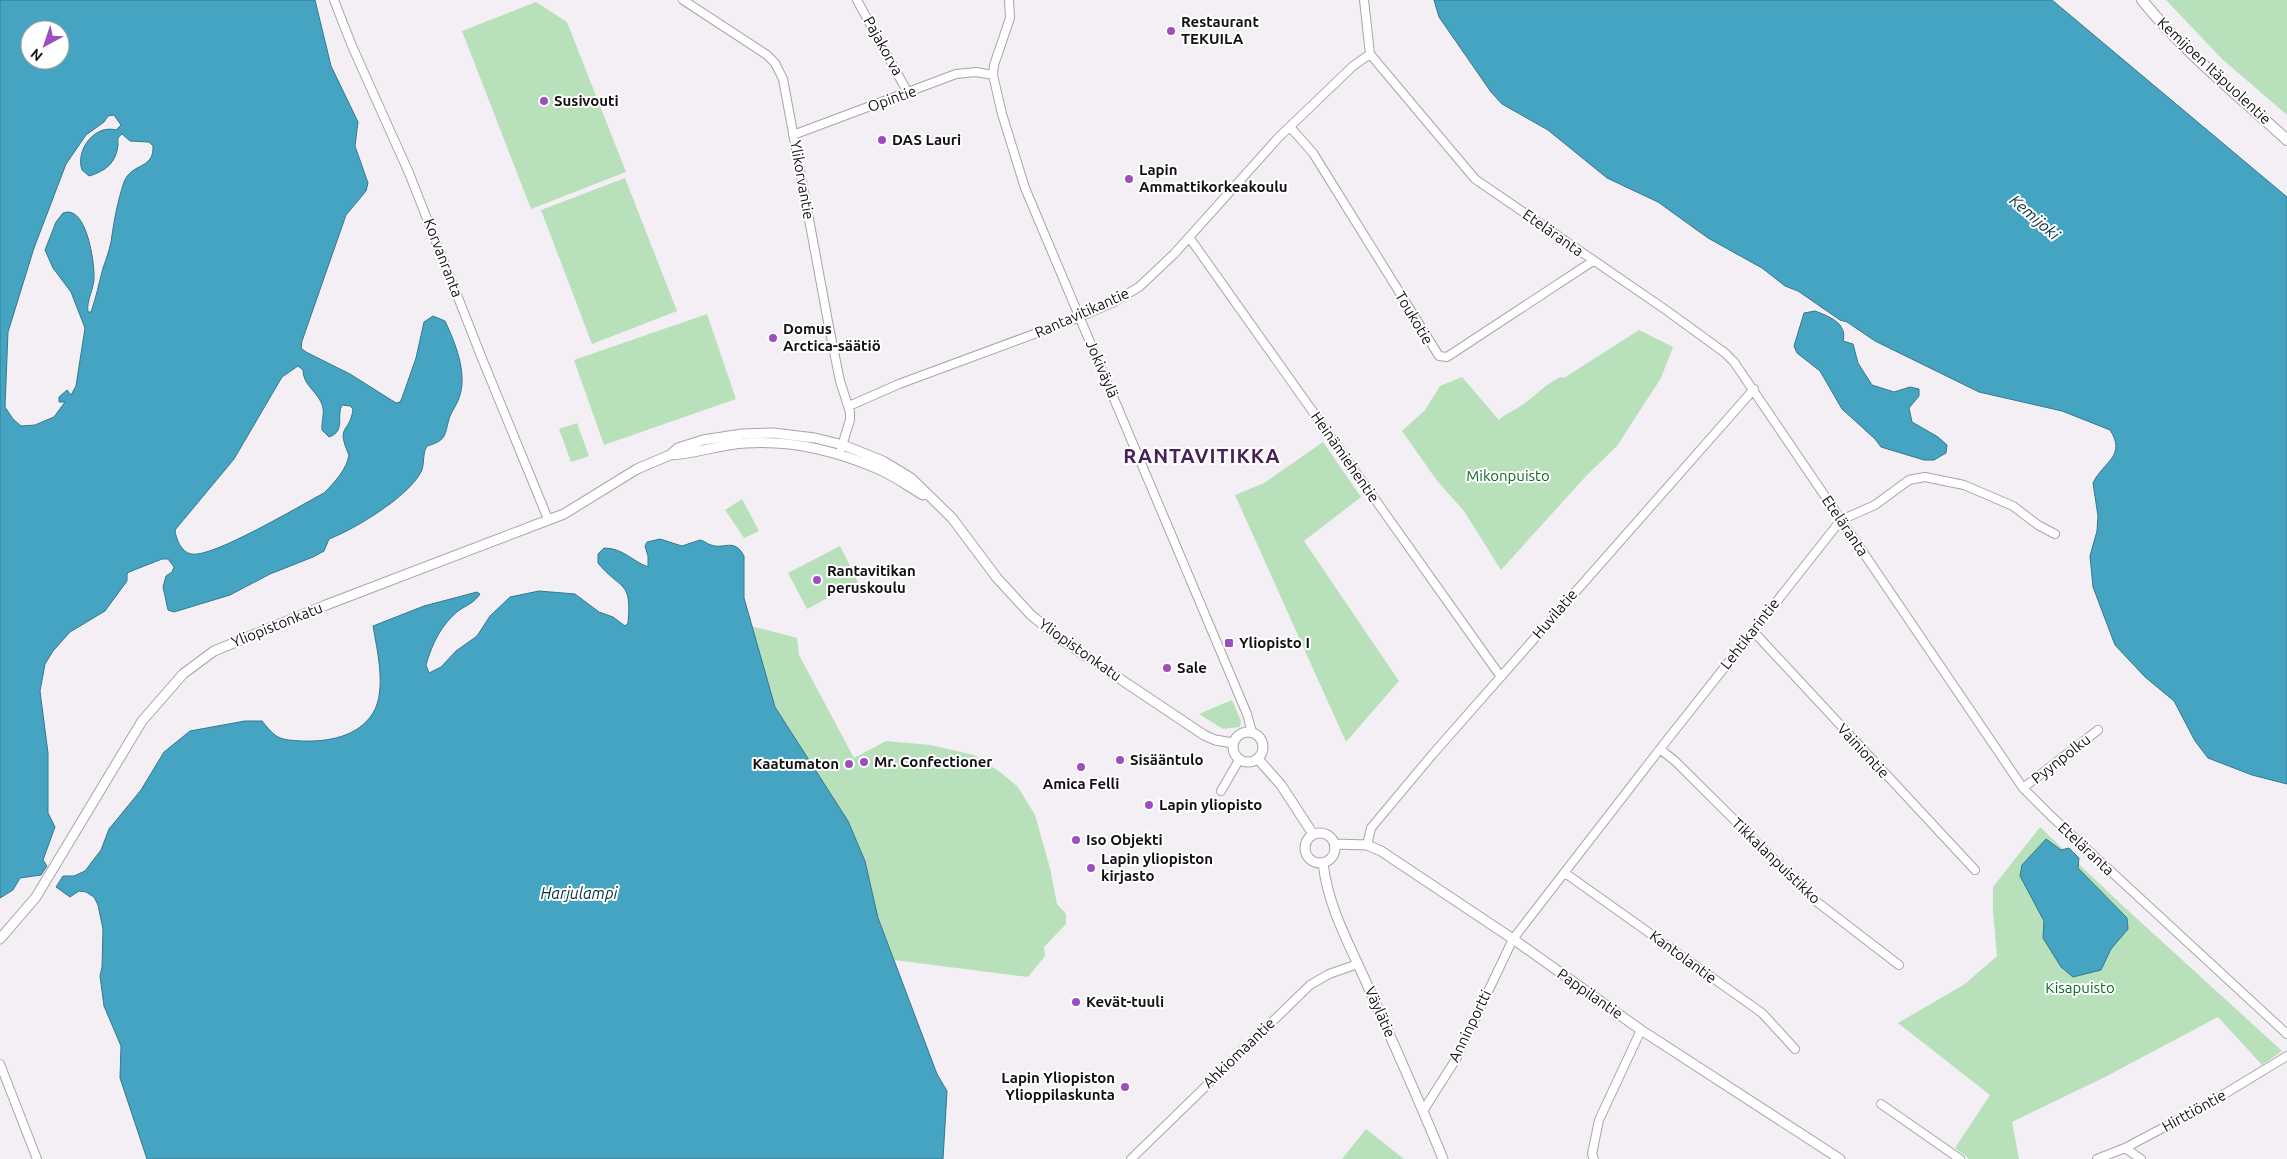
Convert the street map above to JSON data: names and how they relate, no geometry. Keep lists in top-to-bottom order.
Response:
{
  "streets": {
    "main road": ["Kemijoen Itäpuolentie"],
    "street": [
      "Pajakorva",
      "Opintie",
      "Ylikorvantie",
      "Eteläranta",
      "Korvanranta",
      "Rantavitikantie",
      "Toukotie",
      "Jokiväylä",
      "Heinämiehentie",
      "Huvilatie",
      "Yliopistonkatu",
      "Lehtikarintie",
      "Vainiontie",
      "Pyynpolku",
      "Tikkalanpuistikko",
      "Kantolantie",
      "Pappilantie",
      "Väylätie",
      "Anninportti",
      "Ahkiomaantie",
      "Hirttiöntie"
    ]
  },
  "crossings": [
    ["Pajakorva", "Opintie"],
    ["Opintie", "Ylikorvantie"],
    ["Opintie", "Jokiväylä"],
    ["Ylikorvantie", "Rantavitikantie"],
    ["Eteläranta", "Rantavitikantie"],
    ["Eteläranta", "Toukotie"],
    ["Eteläranta", "Huvilatie"],
    ["Eteläranta", "Lehtikarintie"],
    ["Eteläranta", "Pyynpolku"],
    ["Korvanranta", "Yliopistonkatu"],
    ["Rantavitikantie", "Toukotie"],
    ["Rantavitikantie", "Jokiväylä"],
    ["Rantavitikantie", "Heinämiehentie"],
    ["Jokiväylä", "Yliopistonkatu"],
    ["Heinämiehentie", "Huvilatie"],
    ["Huvilatie", "Pappilantie"],
    ["Lehtikarintie", "Vainiontie"],
    ["Lehtikarintie", "Tikkalanpuistikko"],
    ["Lehtikarintie", "Kantolantie"],
    ["Lehtikarintie", "Pappilantie"],
    ["Lehtikarintie", "Anninportti"],
    ["Pappilantie", "Väylätie"],
    ["Pappilantie", "Anninportti"],
    ["Väylätie", "Anninportti"],
    ["Väylätie", "Ahkiomaantie"]
  ],
  "districts": ["RANTAVITIKKA"],
  "water": ["Kemijoki", "Harjulampi"],
  "parks": ["Mikonpuisto", "Kisapuisto"],
  "places": {
    "other": [
      "Restaurant TEKUILA",
      "Susivouti",
      "DAS Lauri",
      "Lapin Ammattikorkeakoulu",
      "Domus Arctica-säätiö",
      "Rantavitikan peruskoulu",
      "Sale",
      "Sisääntulo",
      "Mr. Confectioner",
      "Kaatumaton",
      "Amica Felli",
      "Lapin yliopisto",
      "Iso Objekti",
      "Lapin yliopiston kirjasto",
      "Kevät-tuuli",
      "Lapin Yliopiston Ylioppilaskunta"
    ],
    "transit": ["Yliopisto I"]
  },
  "north": "bottom left"
}
